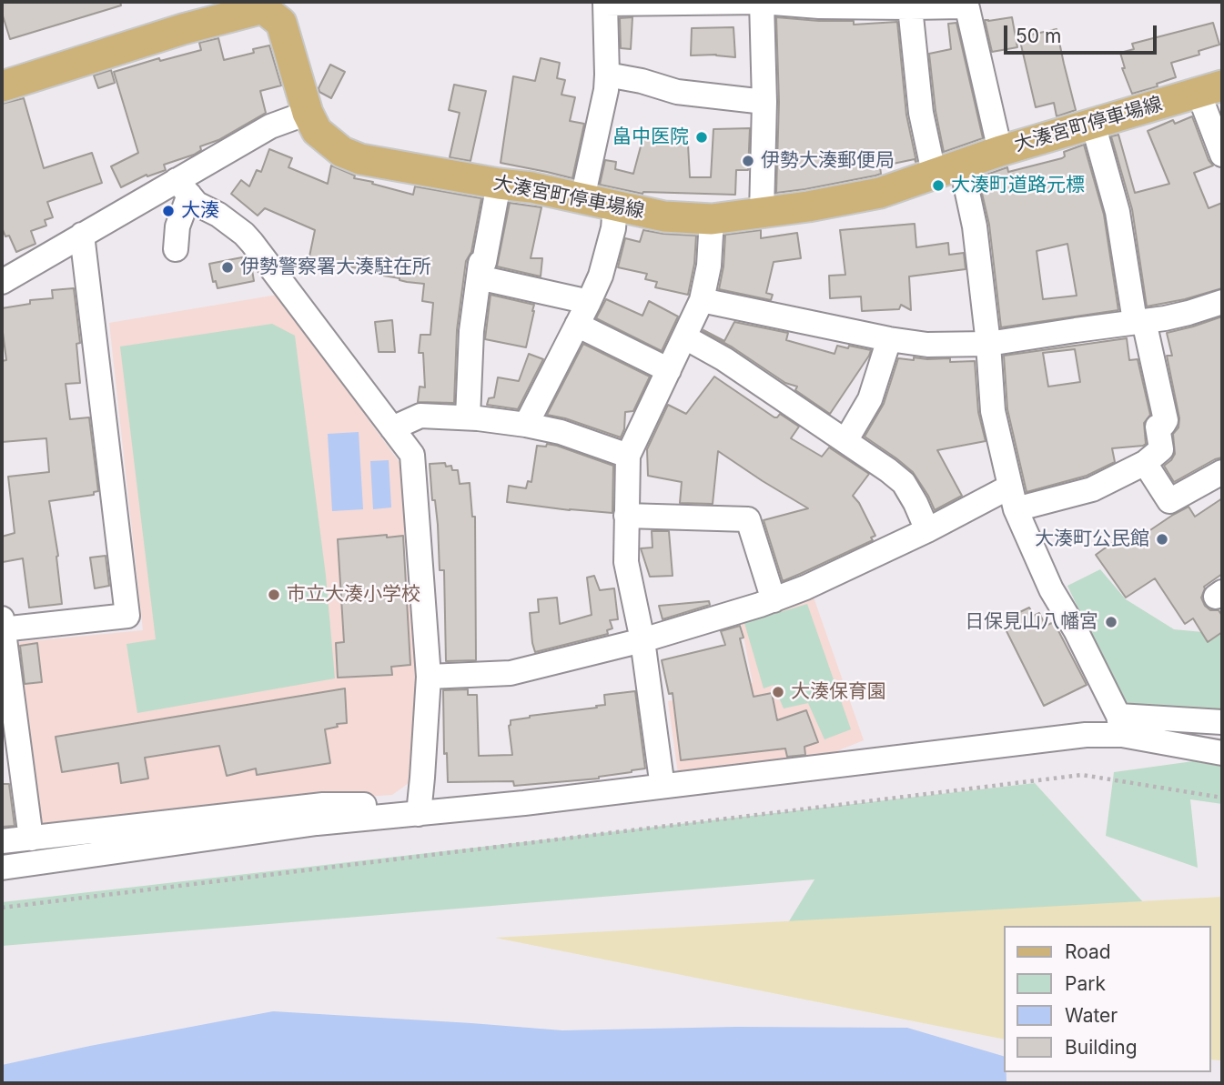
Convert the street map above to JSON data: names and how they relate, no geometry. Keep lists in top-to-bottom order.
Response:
{
  "streets": {
    "main road": ["大湊宮町停車場線"]
  },
  "places": [
    "畠中医院",
    "伊勢大湊郵便局",
    "大湊町道路元標",
    "大湊",
    "伊勢警察署大湊駐在所",
    "大湊町公民館",
    "市立大湊小学校",
    "日保見山八幡宮",
    "大湊保育園"
  ],
  "legend": [
    "Road",
    "Park",
    "Water",
    "Building"
  ],
  "scale_bar": "50 m"
}
